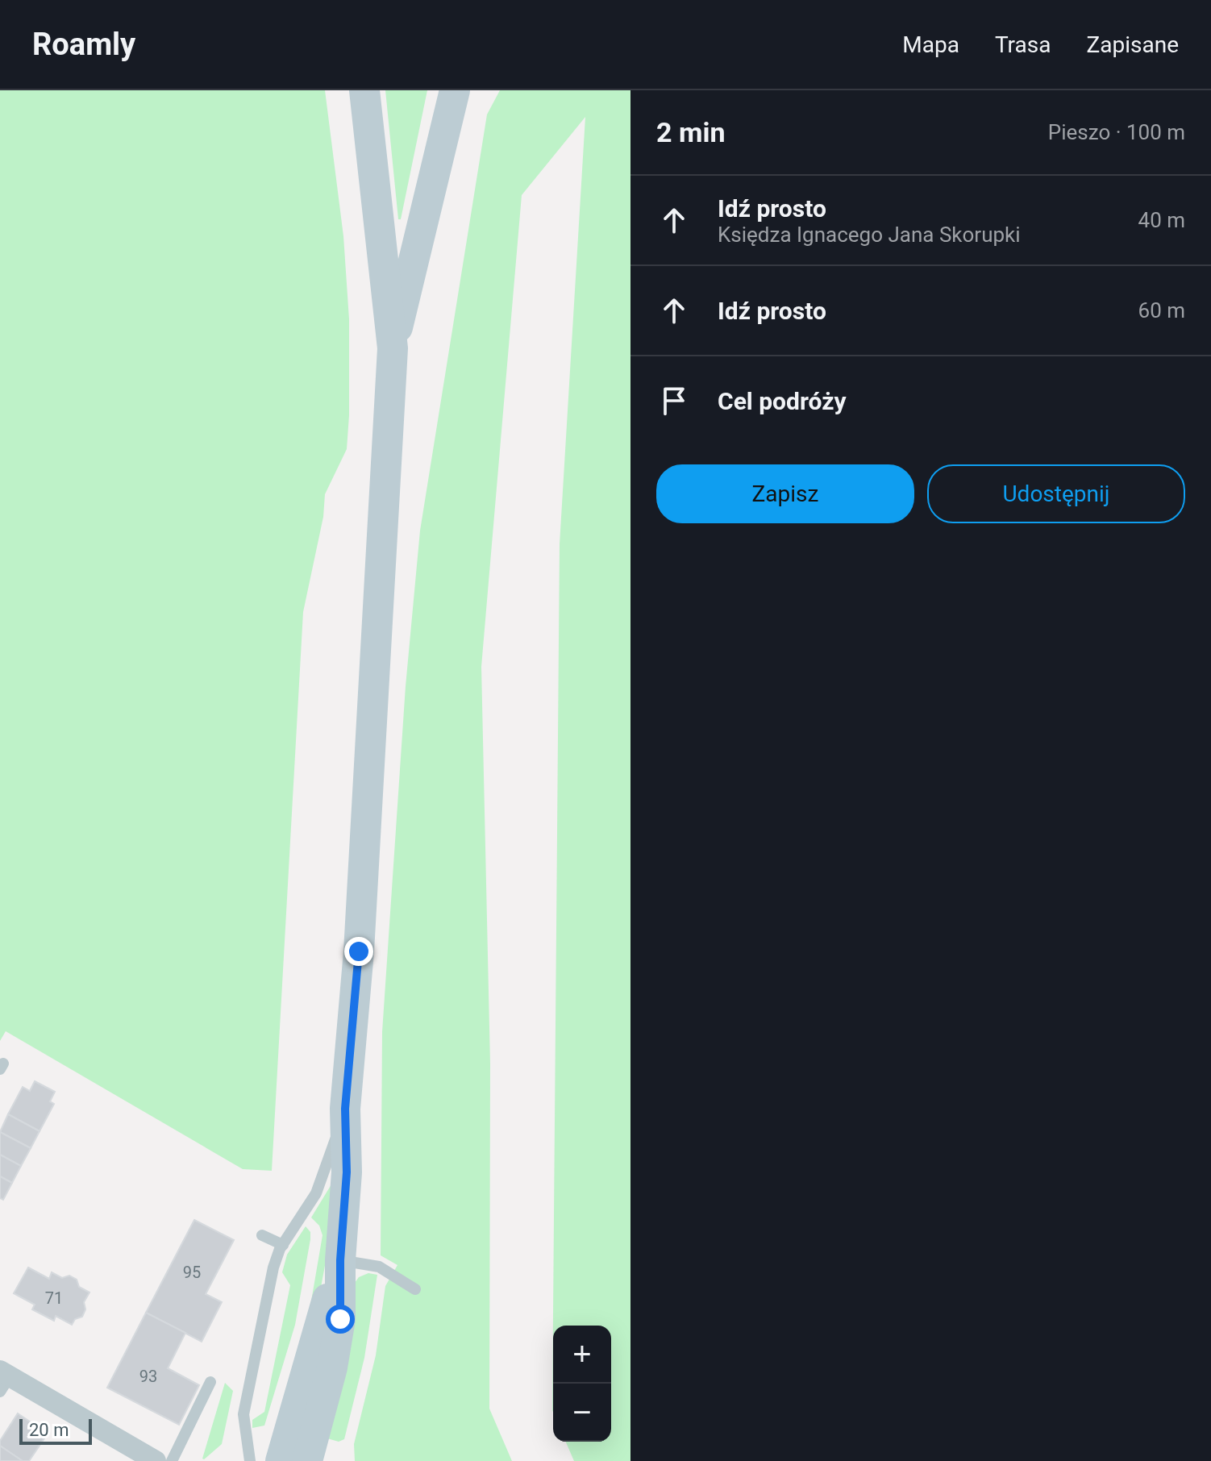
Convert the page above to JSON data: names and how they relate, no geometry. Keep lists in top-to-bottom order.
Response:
{
  "house_numbers": ["95", "71", "93"],
  "scale_bar": "20 m",
  "page": {
    "header": "Roamly",
    "nav": ["Mapa", "Trasa", "Zapisane"],
    "heading": ["2 min", "Pieszo · 100 m"],
    "list": [
      ["Idź prosto", "Księdza Ignacego Jana Skorupki", "40 m"],
      ["Idź prosto", "60 m"],
      "Cel podróży"
    ],
    "buttons": ["Zapisz", "Udostępnij"],
    "map_buttons": ["+", "−"],
    "scale": "20 m"
  }
}
